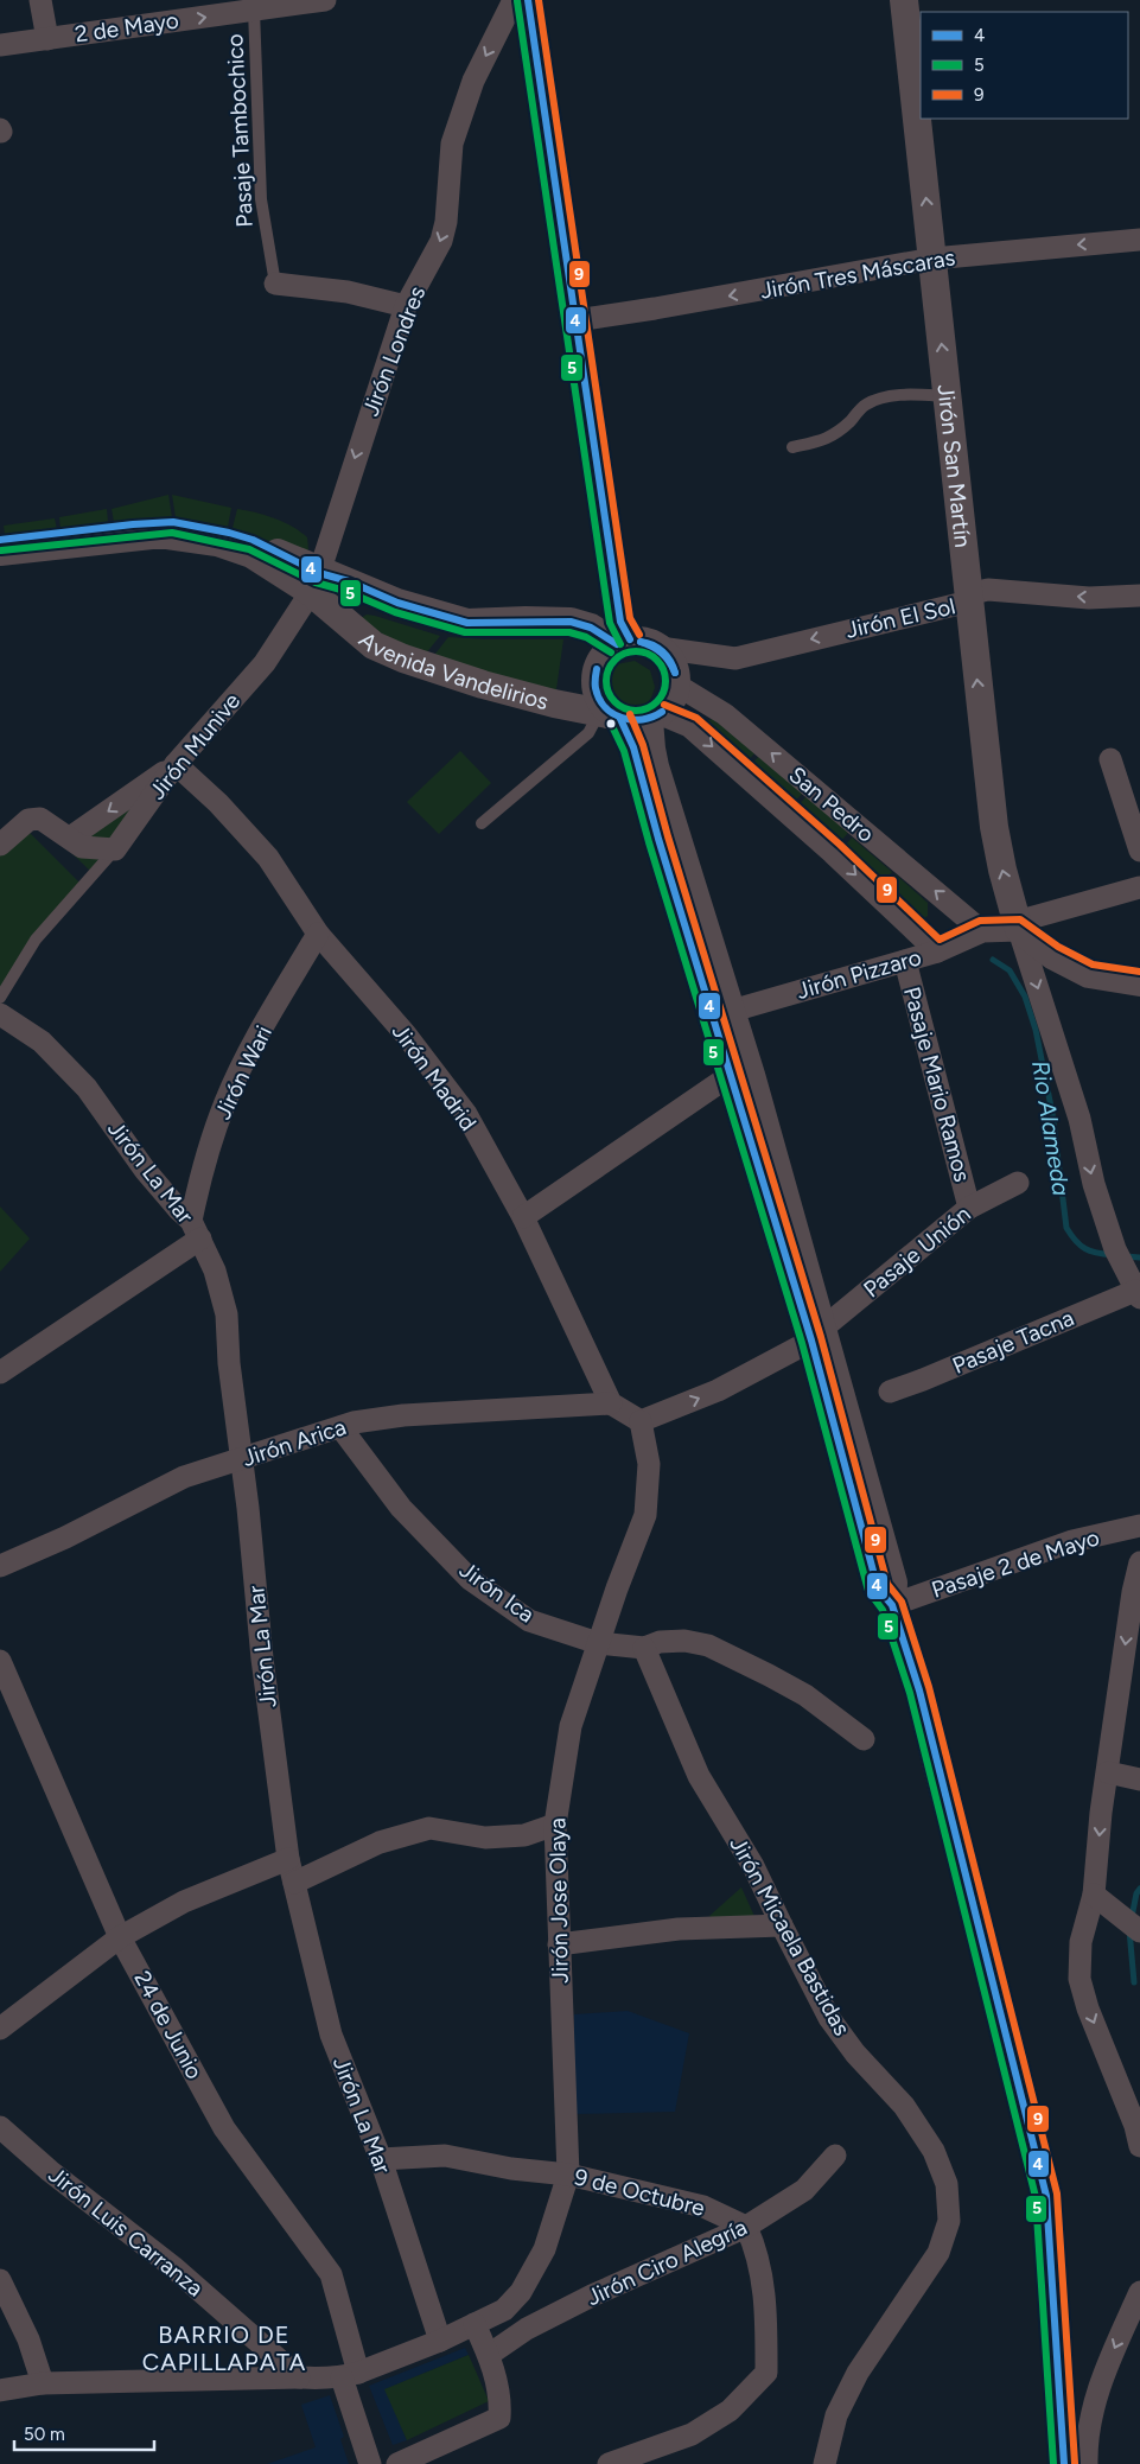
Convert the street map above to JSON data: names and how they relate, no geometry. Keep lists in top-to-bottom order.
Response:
{
  "streets": {
    "street": [
      "2 de Mayo",
      "Jirón Tres Máscaras",
      "Jirón Londres",
      "Jirón San Martín",
      "Jirón El Sol",
      "Avenida Vandelirios",
      "Jirón Munive",
      "San Pedro",
      "Jirón Pizzaro",
      "Jirón Wari",
      "Jirón Madrid",
      "Pasaje Mario Ramos",
      "Jirón La Mar",
      "Pasaje Unión",
      "Pasaje Tacna",
      "Jirón Arica",
      "Pasaje 2 de Mayo",
      "Jirón Ica",
      "Jirón Jose Olaya",
      "Jirón Micaela Bastidas",
      "24 de Junio",
      "9 de Octubre",
      "Jirón Luis Carranza",
      "Jirón Ciro Alegría"
    ],
    "lane": ["Pasaje Tambochico"]
  },
  "crossings": [
    ["2 de Mayo", "Pasaje Tambochico"],
    ["Jirón Tres Máscaras", "Jirón San Martín"],
    ["Jirón Londres", "Avenida Vandelirios"],
    ["Jirón Londres", "Jirón Munive"],
    ["Jirón San Martín", "Jirón El Sol"],
    ["Jirón El Sol", "Avenida Vandelirios"],
    ["Jirón El Sol", "San Pedro"],
    ["Avenida Vandelirios", "Jirón Munive"],
    ["Avenida Vandelirios", "San Pedro"],
    ["Jirón Munive", "Jirón Madrid"],
    ["San Pedro", "Jirón Pizzaro"],
    ["Jirón Pizzaro", "Pasaje Mario Ramos"],
    ["Jirón Wari", "Jirón Madrid"],
    ["Jirón Wari", "Jirón La Mar"],
    ["Jirón Madrid", "Jirón Arica"],
    ["Pasaje Mario Ramos", "Pasaje Unión"],
    ["Jirón La Mar", "Jirón Arica"],
    ["Jirón La Mar", "Jirón Jose Olaya"],
    ["Jirón La Mar", "9 de Octubre"],
    ["Jirón Arica", "Jirón Ica"],
    ["Jirón Ica", "Jirón Jose Olaya"],
    ["Jirón Ica", "Jirón Micaela Bastidas"],
    ["Jirón Jose Olaya", "24 de Junio"],
    ["Jirón Jose Olaya", "9 de Octubre"],
    ["9 de Octubre", "Jirón Ciro Alegría"]
  ],
  "one_way": [
    "2 de Mayo",
    "Jirón Tres Máscaras",
    "Jirón Londres",
    "Jirón San Martín",
    "Jirón El Sol"
  ],
  "districts": ["BARRIO DE CAPILLAPATA"],
  "water": ["Rio Alameda"],
  "lines": ["transit line 4", "transit line 9", "transit line 5"],
  "legend": ["4", "5", "9"],
  "scale_bar": "50 m"
}
